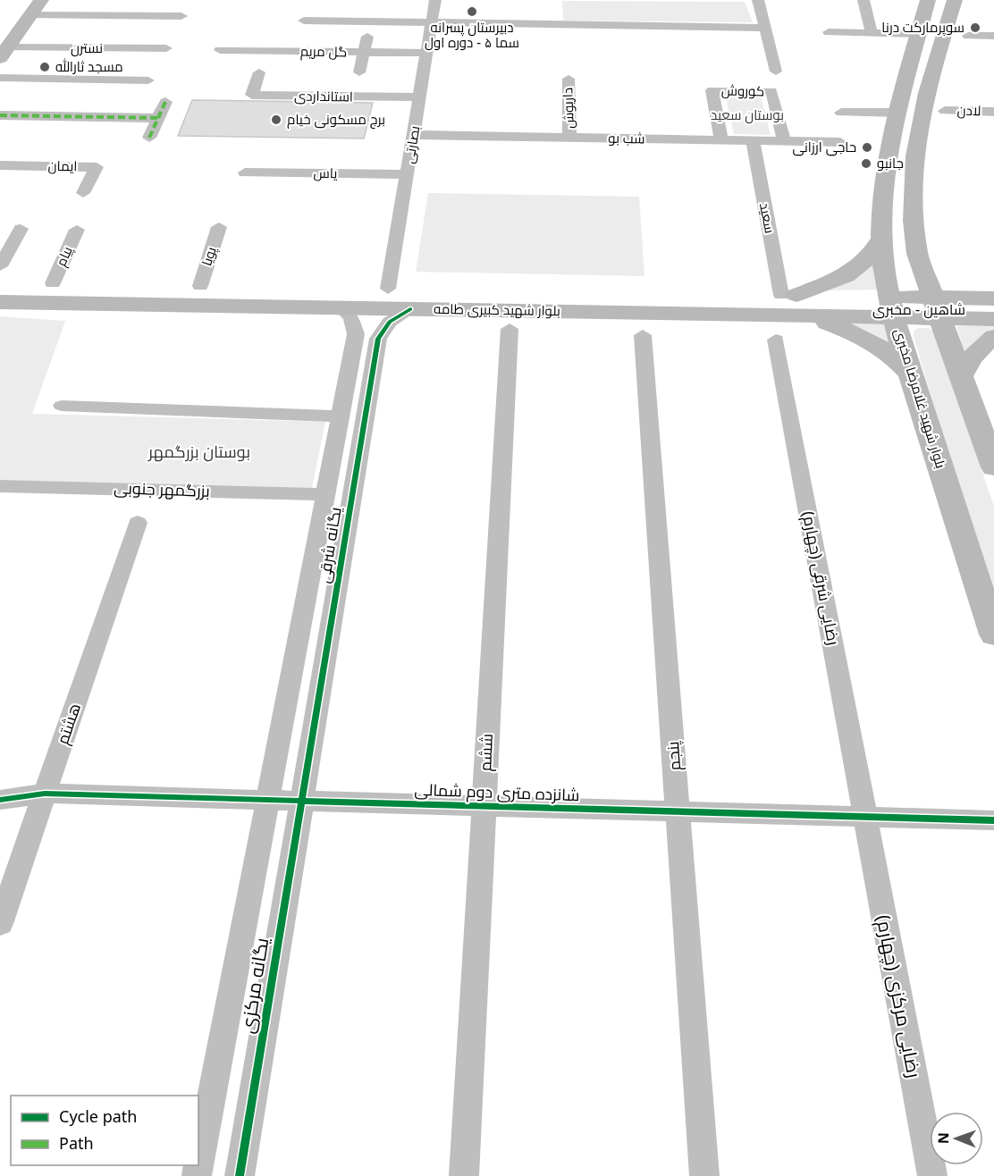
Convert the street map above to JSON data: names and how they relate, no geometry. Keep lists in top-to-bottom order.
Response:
{
  "streets": {
    "main road": ["بلوار شهید کبیری طامه", "بلوار شهید غلامرضا مخبری"],
    "street": [
      "نسترن",
      "گل مریم",
      "کوروش",
      "استانداردی",
      "داریوش",
      "لادن",
      "شب بو",
      "بصارتی",
      "ایمان",
      "یاس",
      "سعید",
      "پیام",
      "پویا",
      "بزرگمهر جنوبی",
      "یگانه شرقی",
      "رضایی شرقی (چهارم)",
      "هشتم",
      "ششم",
      "پنجم",
      "شانزده متری دوم شمالی",
      "یگانه مرکزی",
      "رضایی مرکزی (چهارم)"
    ]
  },
  "crossings": [
    ["گل مریم", "استانداردی"],
    ["گل مریم", "بصارتی"],
    ["کوروش", "شب بو"],
    ["استانداردی", "بصارتی"],
    ["داریوش", "شب بو"],
    ["شب بو", "بصارتی"],
    ["شب بو", "سعید"],
    ["بصارتی", "یاس"],
    ["بصارتی", "بلوار شهید کبیری طامه"],
    ["سعید", "بلوار شهید کبیری طامه"],
    ["پیام", "بلوار شهید کبیری طامه"],
    ["پویا", "بلوار شهید کبیری طامه"],
    ["بلوار شهید کبیری طامه", "بلوار شهید غلامرضا مخبری"],
    ["بلوار شهید کبیری طامه", "یگانه شرقی"],
    ["بزرگمهر جنوبی", "یگانه شرقی"],
    ["یگانه شرقی", "شانزده متری دوم شمالی"],
    ["یگانه شرقی", "یگانه مرکزی"],
    ["رضایی شرقی (چهارم)", "شانزده متری دوم شمالی"],
    ["رضایی شرقی (چهارم)", "رضایی مرکزی (چهارم)"],
    ["هشتم", "شانزده متری دوم شمالی"],
    ["ششم", "شانزده متری دوم شمالی"],
    ["پنجم", "شانزده متری دوم شمالی"],
    ["شانزده متری دوم شمالی", "یگانه مرکزی"],
    ["شانزده متری دوم شمالی", "رضایی مرکزی (چهارم)"]
  ],
  "districts": ["شاهین - مخبری"],
  "parks": ["بوستان سعید", "بوستان بزرگمهر"],
  "places": [
    "دبیرستان پسرانه سما ۵ - دوره اول",
    "سوپرمارکت درنا",
    "مسجد ثارالله",
    "برج مسکونی خیام",
    "حاجی ارزانی",
    "جانبو"
  ],
  "legend": ["Cycle path", "Path"],
  "north": "left"
}
